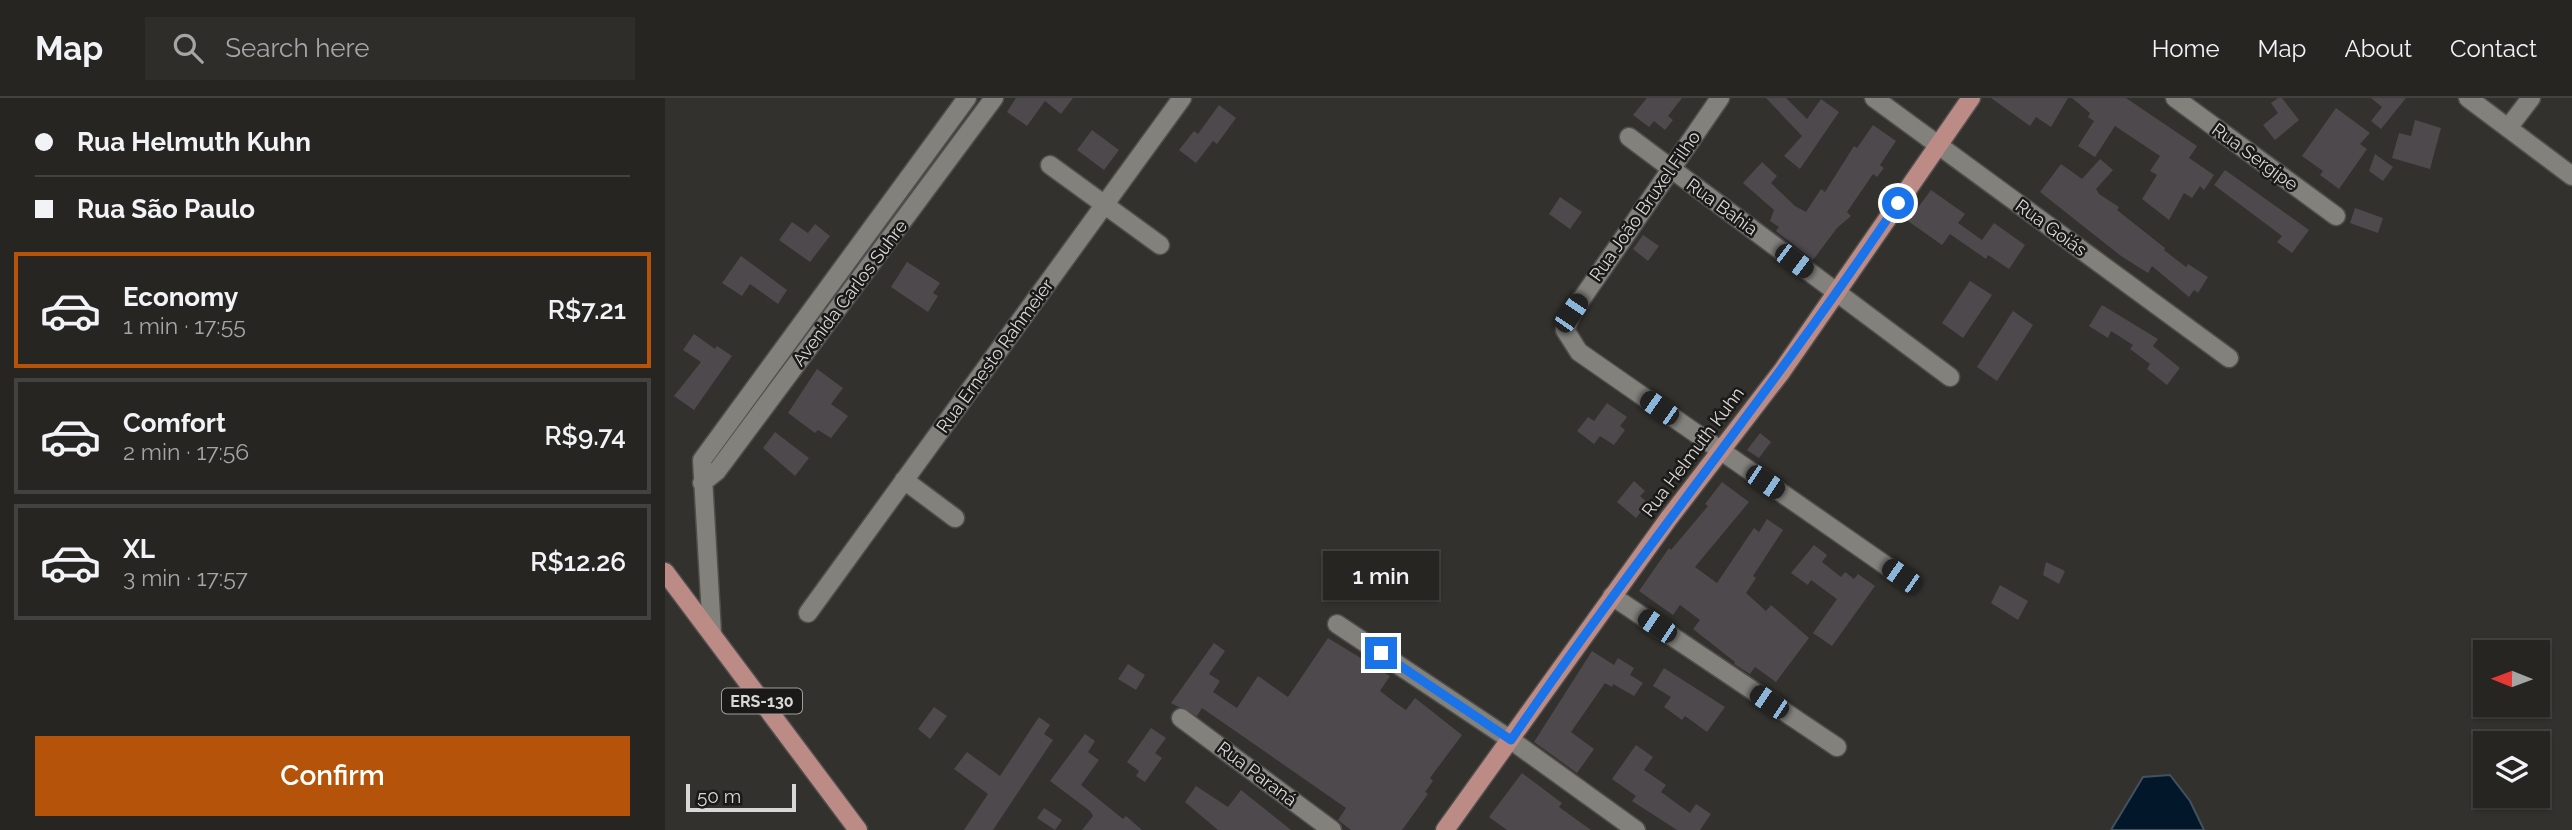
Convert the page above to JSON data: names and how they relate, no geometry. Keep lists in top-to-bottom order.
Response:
{
  "streets": {
    "main road": ["Rua Helmuth Kuhn", "ERS-130"],
    "street": [
      "Rua Sergipe",
      "Rua João Bruxel Filho",
      "Rua Bahia",
      "Rua Goiás",
      "Avenida Carlos Suhre",
      "Rua Ernesto Rahmeier",
      "Rua Paraná"
    ]
  },
  "crossings": [
    ["Rua João Bruxel Filho", "Rua Bahia"],
    ["Rua João Bruxel Filho", "Rua Helmuth Kuhn"],
    ["Rua Bahia", "Rua Helmuth Kuhn"],
    ["Rua Goiás", "Rua Helmuth Kuhn"],
    ["Avenida Carlos Suhre", "ERS-130"]
  ],
  "scale_bar": "50 m",
  "north": "left",
  "page": {
    "header": "Map",
    "search": "Search here",
    "nav": [
      "Home",
      "Map",
      "About",
      "Contact"
    ],
    "banner": ["Rua Helmuth Kuhn", "Rua São Paulo"],
    "list": [
      {
        "name": "Economy",
        "note": "1 min · 17:55",
        "value": "R$7.21"
      },
      {
        "name": "Comfort",
        "note": "2 min · 17:56",
        "value": "R$9.74"
      },
      {
        "name": "XL",
        "note": "3 min · 17:57",
        "value": "R$12.26"
      }
    ],
    "bubble": "1 min",
    "buttons": "Confirm",
    "scale": "50 m"
  }
}
